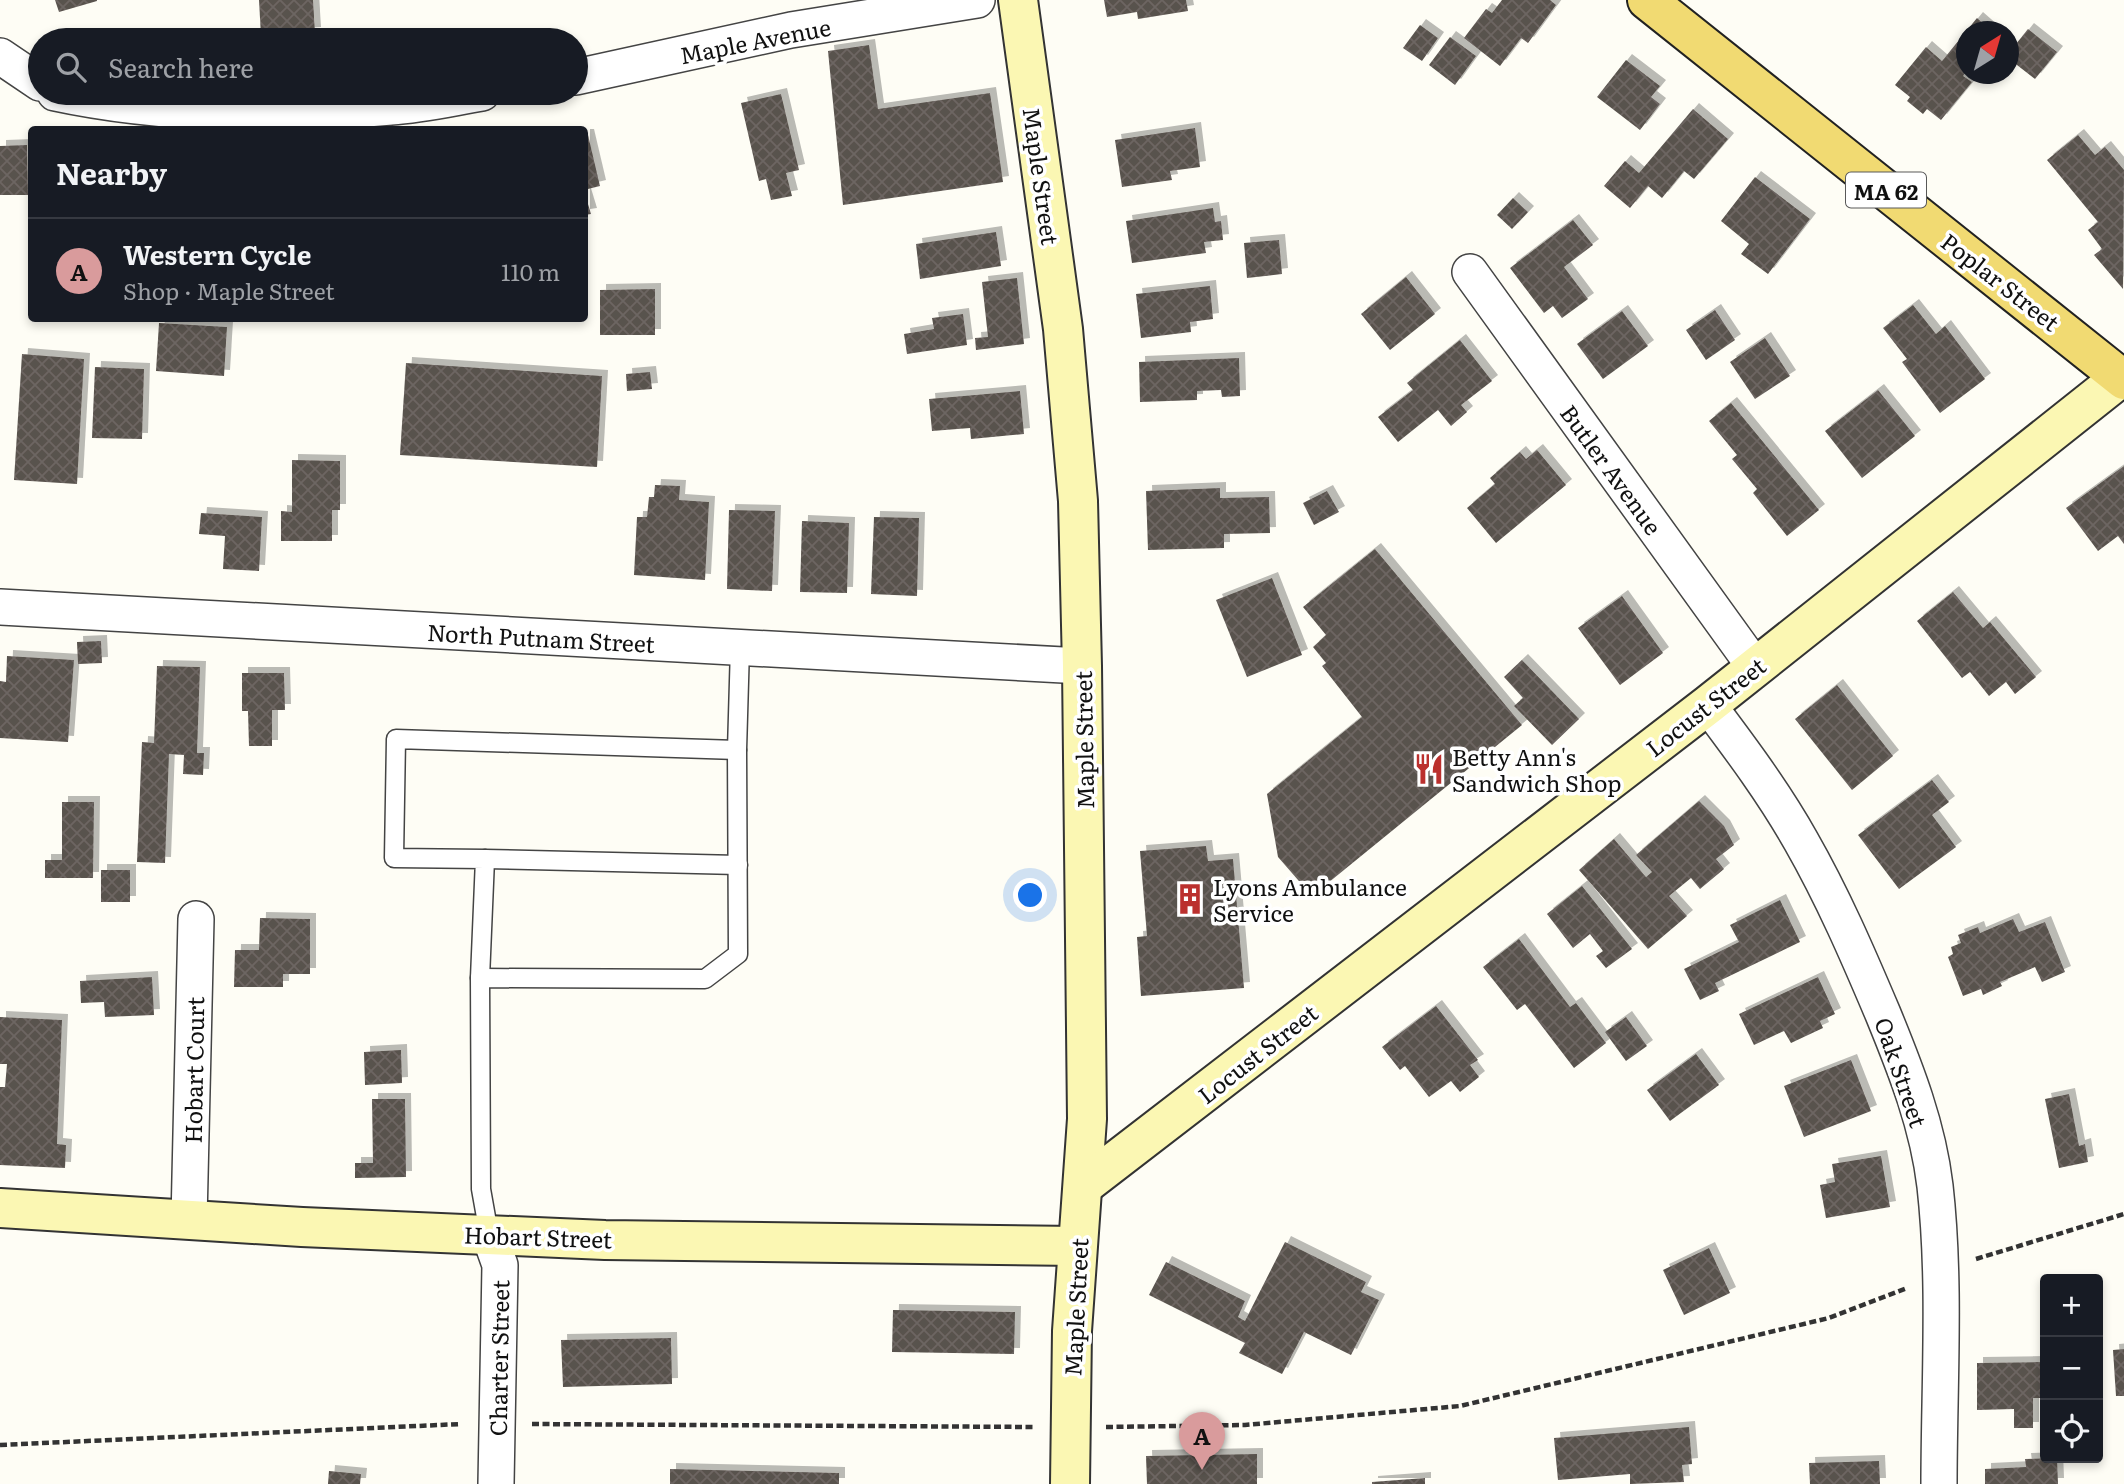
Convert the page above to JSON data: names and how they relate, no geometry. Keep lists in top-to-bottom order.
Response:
{
  "streets": {
    "main road": [
      "Maple Street",
      "MA 62",
      "Poplar Street",
      "Locust Street",
      "Hobart Street"
    ],
    "street": [
      "Maple Avenue",
      "Butler Avenue",
      "North Putnam Street",
      "Hobart Court",
      "Oak Street",
      "Charter Street"
    ]
  },
  "crossings": [
    ["Maple Street", "North Putnam Street"],
    ["Maple Street", "Locust Street"],
    ["Maple Street", "Hobart Street"],
    ["Poplar Street", "Locust Street"],
    ["Butler Avenue", "Locust Street"],
    ["Locust Street", "Oak Street"],
    ["Hobart Court", "Hobart Street"],
    ["Hobart Street", "Charter Street"]
  ],
  "places": {
    "restaurant": ["Betty Ann's Sandwich Shop"],
    "building": ["Lyons Ambulance Service"]
  },
  "north": "top right",
  "page": {
    "search": "Search here",
    "heading": "Nearby",
    "list": [
      {
        "mark": "A",
        "name": "Western Cycle",
        "note": "Shop · Maple Street",
        "value": "110 m"
      }
    ],
    "map_buttons": ["+", "−"],
    "pins": "A"
  }
}
